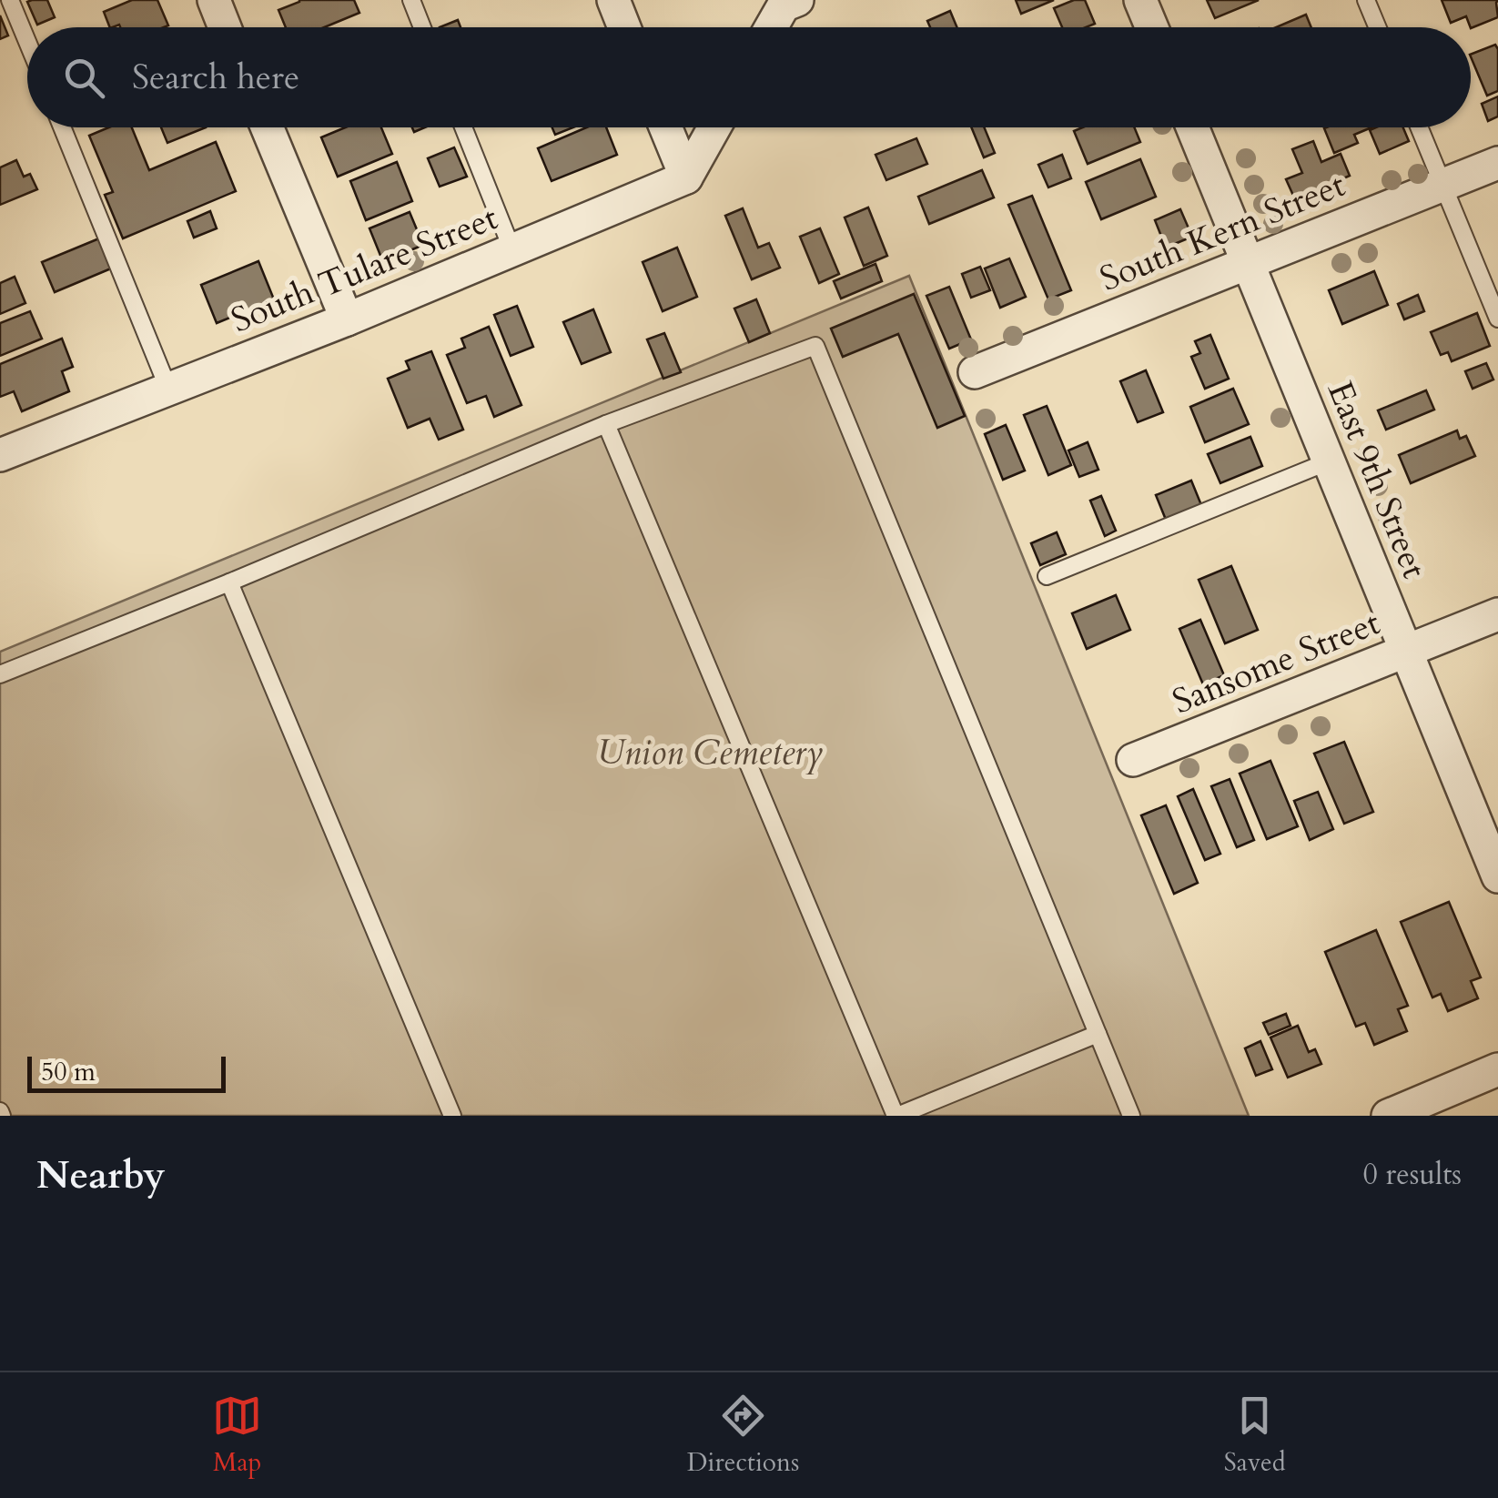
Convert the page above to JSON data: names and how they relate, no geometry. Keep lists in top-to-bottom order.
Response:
{
  "streets": {
    "street": [
      "South Kern Street",
      "South Tulare Street",
      "East 9th Street",
      "Sansome Street"
    ]
  },
  "crossings": [
    ["South Kern Street", "East 9th Street"],
    ["East 9th Street", "Sansome Street"]
  ],
  "parks": ["Union Cemetery"],
  "scale_bar": "50 m",
  "page": {
    "search": "Search here",
    "scale": "50 m",
    "heading": ["Nearby", "0 results"],
    "nav": ["Map", "Directions", "Saved"]
  }
}
